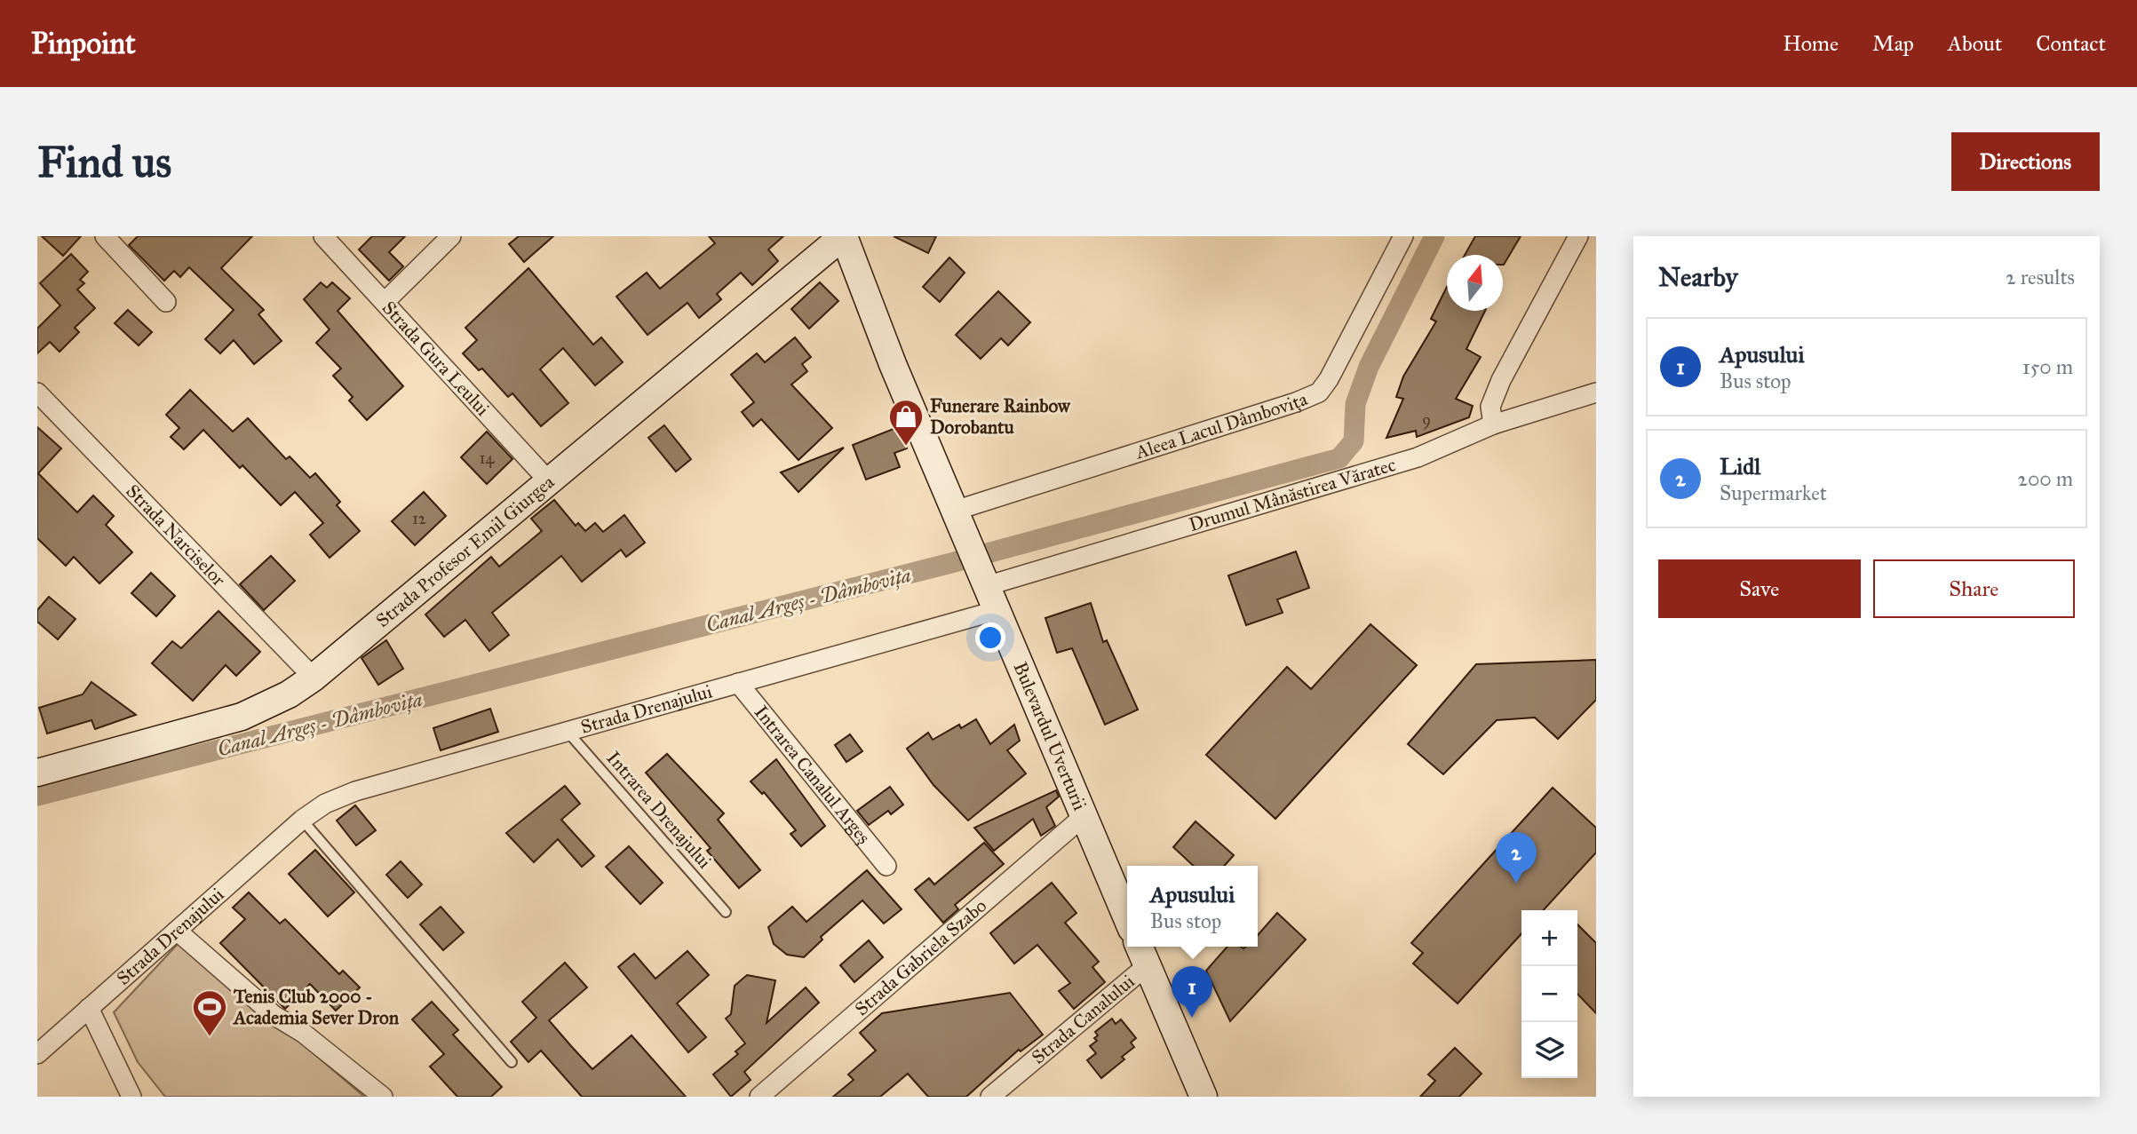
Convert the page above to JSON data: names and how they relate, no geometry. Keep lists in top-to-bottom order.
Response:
{
  "streets": {
    "street": [
      "Strada Gura Leului",
      "Aleea Lacul Dâmbovița",
      "Drumul Mânăstirea Văratec",
      "Strada Narciselor",
      "Strada Profesor Emil Giurgea",
      "Strada Drenajului",
      "Bulevardul Uverturii",
      "Intrarea Canalul Argeș",
      "Strada Gabriela Szabo",
      "Strada Canalului"
    ],
    "lane": ["Intrarea Drenajului"]
  },
  "crossings": [
    ["Strada Gura Leului", "Strada Profesor Emil Giurgea"],
    ["Aleea Lacul Dâmbovița", "Bulevardul Uverturii"],
    ["Drumul Mânăstirea Văratec", "Bulevardul Uverturii"],
    ["Strada Narciselor", "Strada Profesor Emil Giurgea"],
    ["Strada Profesor Emil Giurgea", "Bulevardul Uverturii"],
    ["Strada Drenajului", "Bulevardul Uverturii"],
    ["Strada Drenajului", "Intrarea Canalul Argeș"],
    ["Strada Drenajului", "Intrarea Drenajului"],
    ["Bulevardul Uverturii", "Strada Gabriela Szabo"]
  ],
  "water": ["Canal Argeș - Dâmbovița"],
  "places": {
    "shop": ["Funerare Rainbow Dorobantu"],
    "sports": ["Tenis Club 2000 - Academia Sever Dron"]
  },
  "house_numbers": ["9", "14", "12"],
  "north": "top",
  "page": {
    "header": "Pinpoint",
    "nav": [
      "Home",
      "Map",
      "About",
      "Contact"
    ],
    "buttons": [
      "Directions",
      ["Save", "Share"]
    ],
    "title": "Find us",
    "heading": ["Nearby", "2 results"],
    "list": [
      {
        "mark": "1",
        "name": "Apusului",
        "note": "Bus stop",
        "value": "150 m"
      },
      {
        "mark": "2",
        "name": "Lidl",
        "note": "Supermarket",
        "value": "200 m"
      }
    ],
    "pins": ["2", "1"],
    "popup": ["Apusului", "Bus stop"],
    "map_buttons": ["+", "−"]
  }
}
